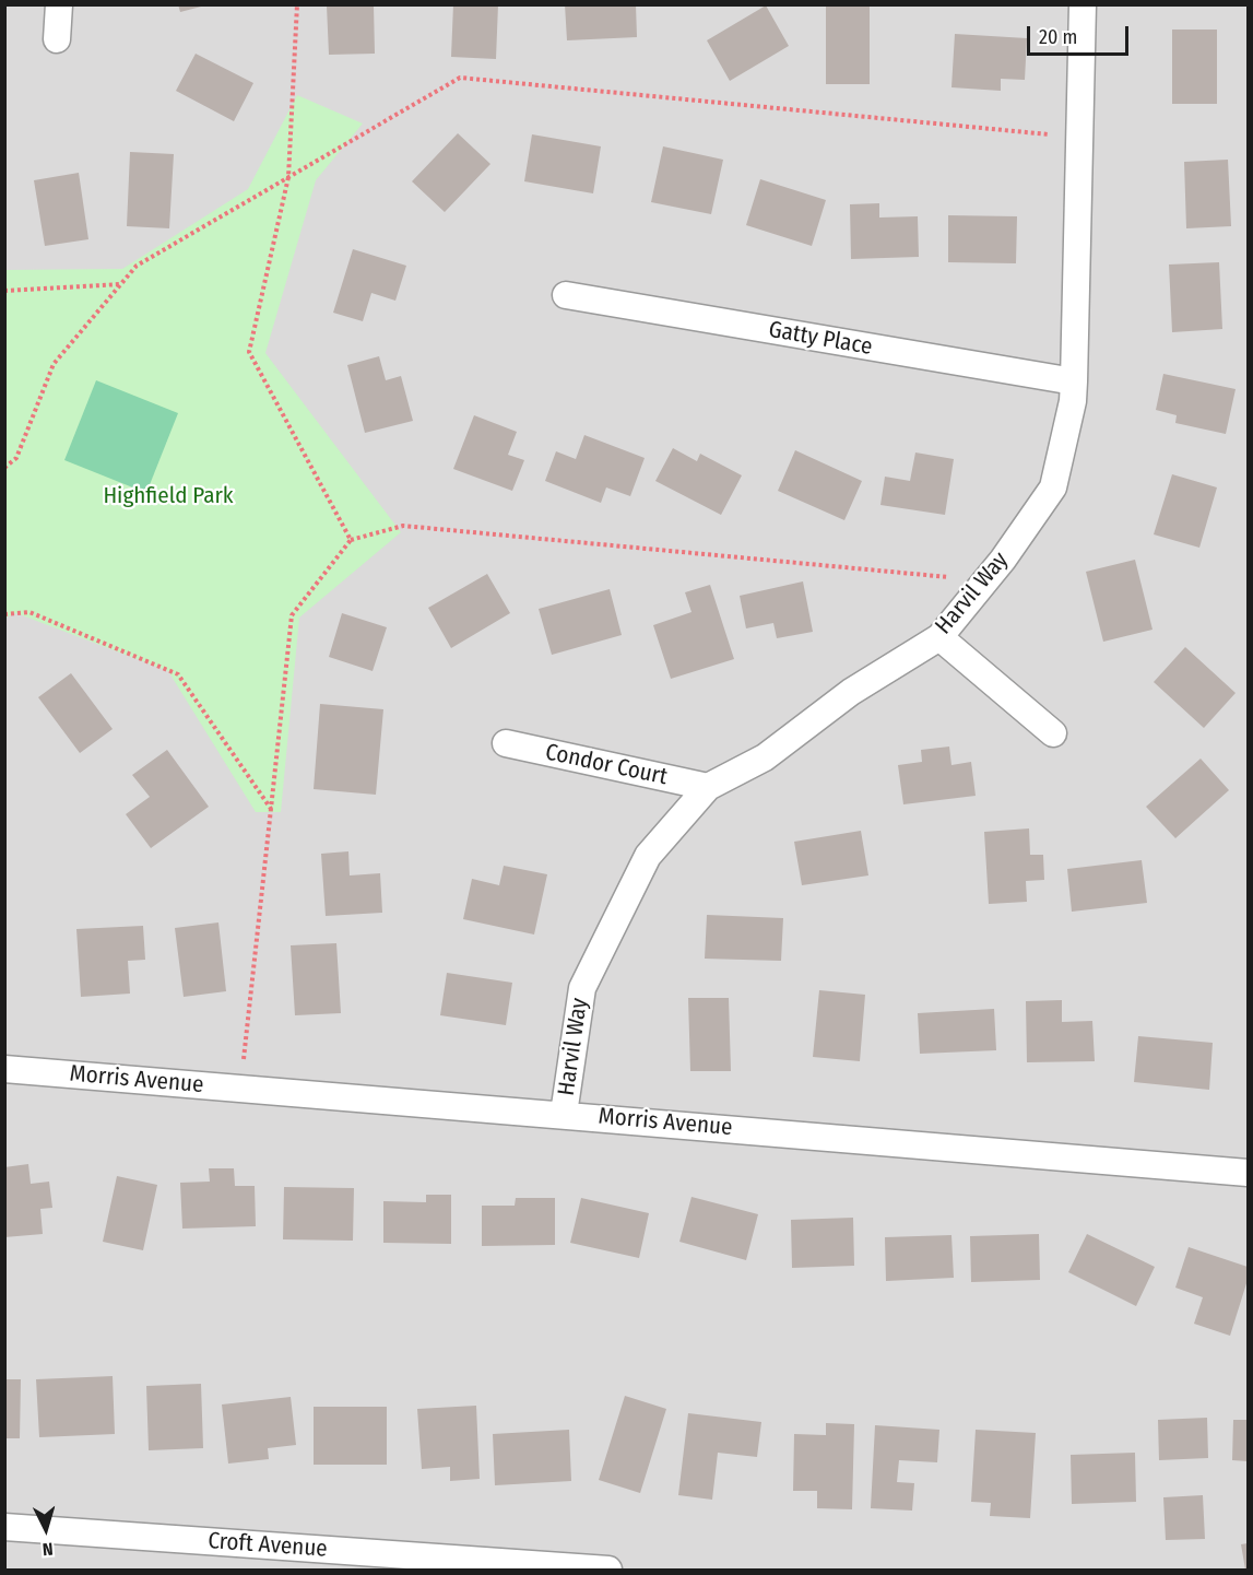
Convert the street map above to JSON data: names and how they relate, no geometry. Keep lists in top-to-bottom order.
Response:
{
  "streets": {
    "street": [
      "Gatty Place",
      "Harvil Way",
      "Condor Court",
      "Morris Avenue",
      "Croft Avenue"
    ]
  },
  "crossings": [
    ["Gatty Place", "Harvil Way"],
    ["Harvil Way", "Condor Court"],
    ["Harvil Way", "Morris Avenue"]
  ],
  "parks": ["Highfield Park"],
  "scale_bar": "20 m",
  "north": "bottom"
}
